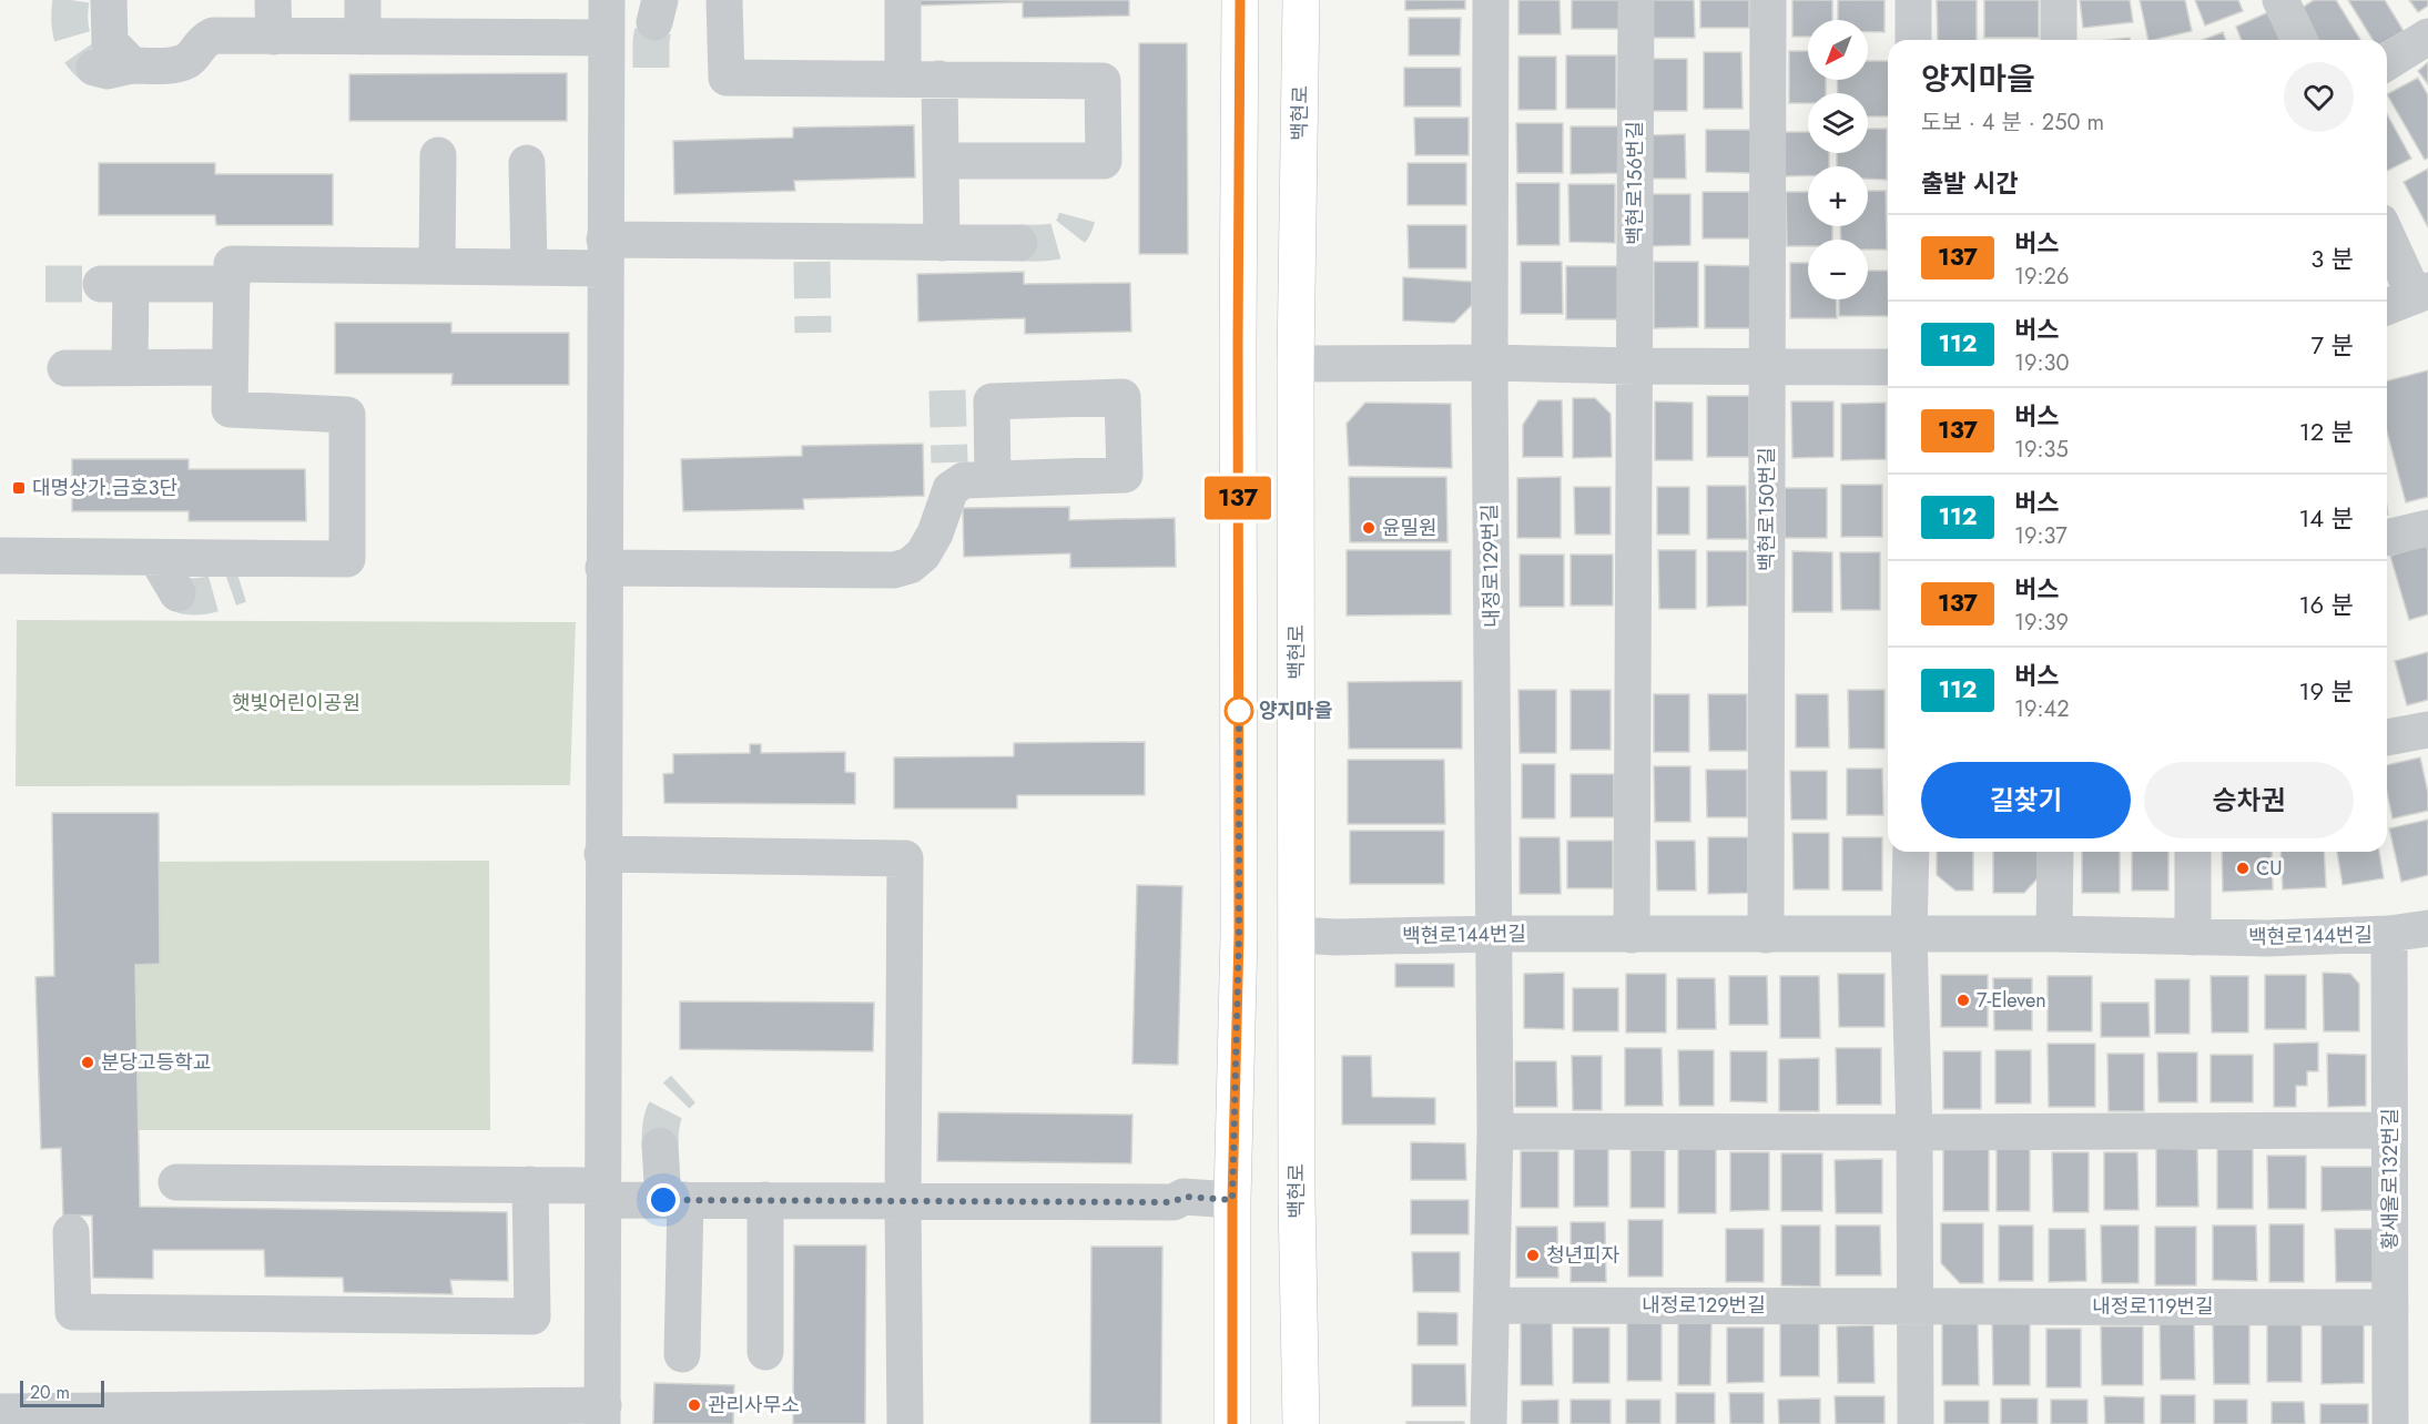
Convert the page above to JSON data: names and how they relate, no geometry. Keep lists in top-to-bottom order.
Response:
{
  "streets": {
    "main road": ["백현로"],
    "street": [
      "백현로156번길",
      "백현로150번길",
      "내정로129번길",
      "백현로144번길",
      "황새울로132번길",
      "내정로119번길"
    ]
  },
  "crossings": [
    ["백현로", "백현로144번길"],
    ["백현로150번길", "백현로144번길"],
    ["내정로129번길", "백현로144번길"],
    ["내정로129번길", "내정로119번길"],
    ["백현로144번길", "황새울로132번길"],
    ["황새울로132번길", "내정로119번길"]
  ],
  "parks": ["햇빛어린이공원"],
  "places": {
    "transit": ["대명상가.금호3단"],
    "other": [
      "윤밀원",
      "양지마을",
      "CU",
      "7-Eleven",
      "분당고등학교",
      "청년피자",
      "관리사무소"
    ]
  },
  "lines": ["bus line 137"],
  "scale_bar": "20 m",
  "north": "bottom left",
  "page": {
    "on_map": "137",
    "map_buttons": ["+", "−"],
    "heading": [
      ["양지마을", "도보 · 4 분 · 250 m"],
      "출발 시간"
    ],
    "list": [
      {
        "mark": "137",
        "name": "버스",
        "note": "19:26",
        "value": "3 분"
      },
      {
        "mark": "112",
        "name": "버스",
        "note": "19:30",
        "value": "7 분"
      },
      {
        "mark": "137",
        "name": "버스",
        "note": "19:35",
        "value": "12 분"
      },
      {
        "mark": "112",
        "name": "버스",
        "note": "19:37",
        "value": "14 분"
      },
      {
        "mark": "137",
        "name": "버스",
        "note": "19:39",
        "value": "16 분"
      },
      {
        "mark": "112",
        "name": "버스",
        "note": "19:42",
        "value": "19 분"
      }
    ],
    "buttons": ["길찾기", "승차권"],
    "scale": "20 m"
  }
}
